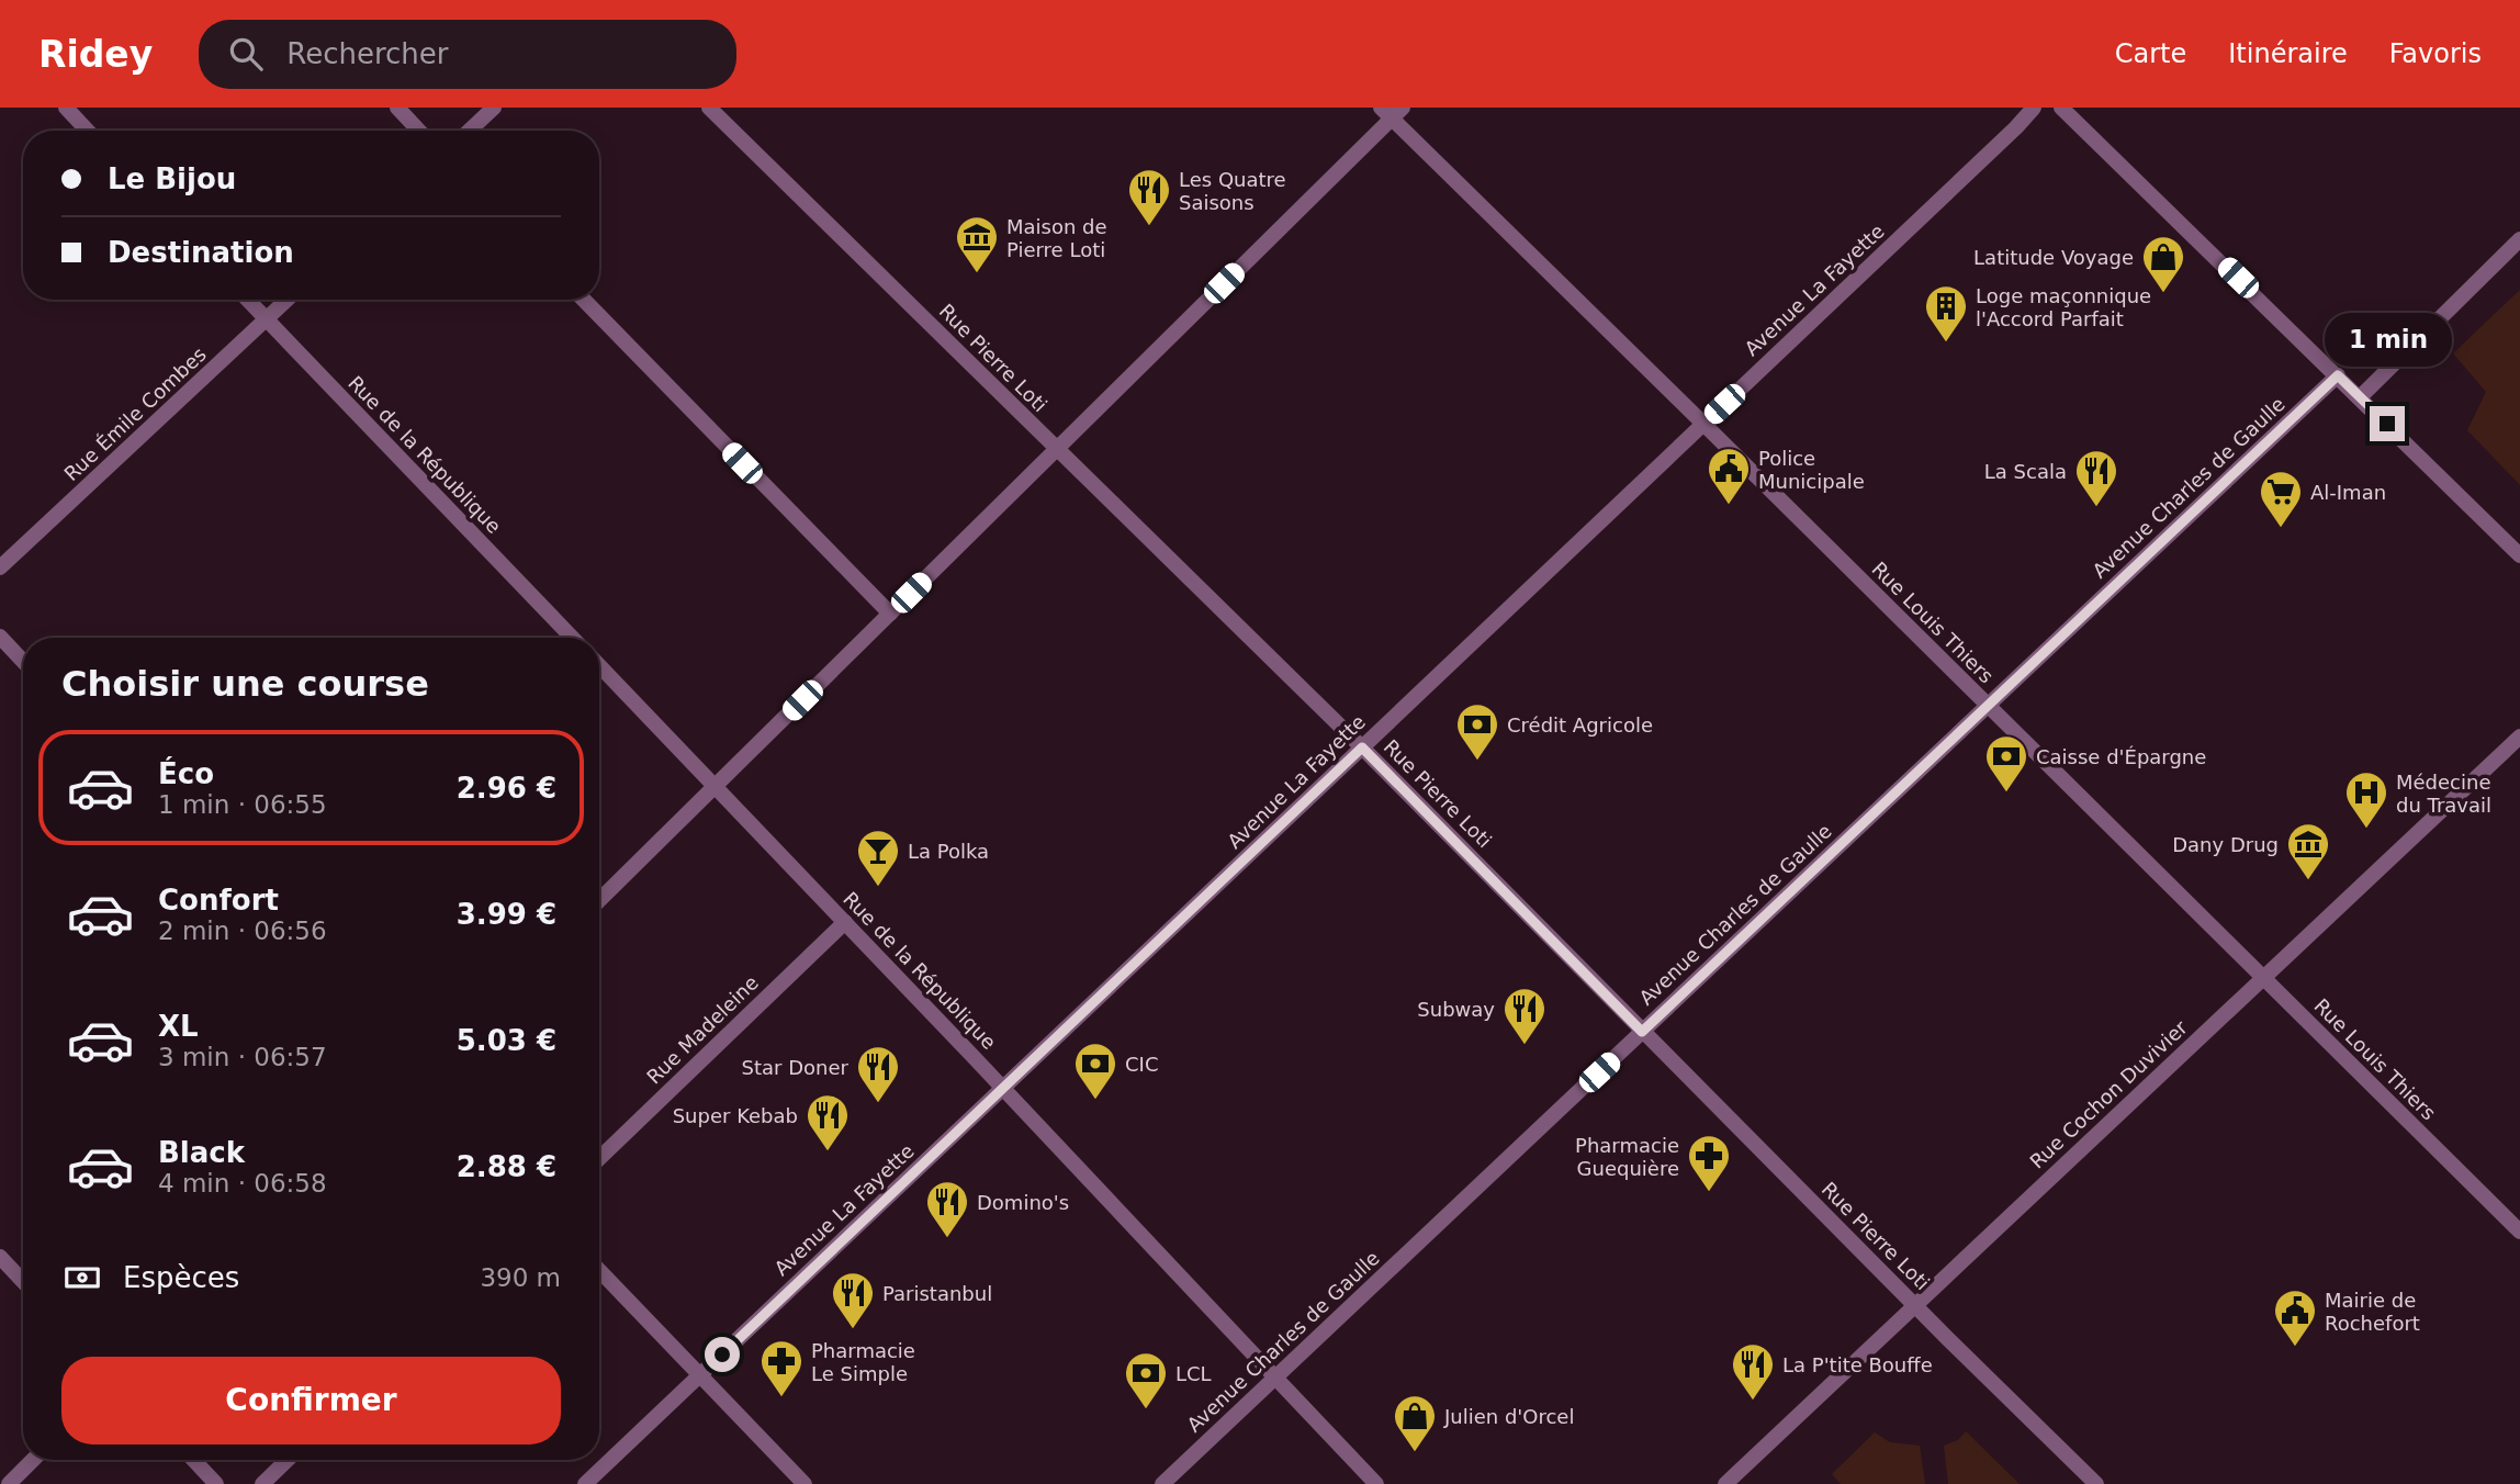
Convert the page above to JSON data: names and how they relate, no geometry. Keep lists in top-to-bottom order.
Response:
{
  "streets": {
    "street": [
      "Avenue La Fayette",
      "Rue Pierre Loti",
      "Rue Émile Combes",
      "Rue de la République",
      "Avenue Charles de Gaulle",
      "Rue Louis Thiers",
      "Rue Madeleine",
      "Rue Cochon Duvivier"
    ]
  },
  "crossings": [
    ["Avenue La Fayette", "Rue Pierre Loti"],
    ["Avenue La Fayette", "Rue de la République"],
    ["Avenue La Fayette", "Rue Louis Thiers"],
    ["Rue Pierre Loti", "Avenue Charles de Gaulle"],
    ["Rue Pierre Loti", "Rue Cochon Duvivier"],
    ["Rue Émile Combes", "Rue de la République"],
    ["Rue de la République", "Avenue Charles de Gaulle"],
    ["Rue de la République", "Rue Madeleine"],
    ["Avenue Charles de Gaulle", "Rue Louis Thiers"],
    ["Rue Louis Thiers", "Rue Cochon Duvivier"]
  ],
  "places": {
    "restaurant": [
      "Les Quatre Saisons",
      "La Scala",
      "Subway",
      "Star Doner",
      "Super Kebab",
      "Domino's",
      "Paristanbul",
      "La P'tite Bouffe"
    ],
    "museum": ["Maison de Pierre Loti", "Dany Drug"],
    "shop": ["Latitude Voyage", "Julien d'Orcel"],
    "building": ["Loge maçonnique l'Accord Parfait"],
    "public building": ["Police Municipale", "Mairie de Rochefort"],
    "supermarket": ["Al-Iman"],
    "bank": [
      "Crédit Agricole",
      "Caisse d'Épargne",
      "CIC",
      "LCL"
    ],
    "hospital": ["Médecine du Travail"],
    "bar": ["La Polka"],
    "pharmacy": ["Pharmacie Guequière", "Pharmacie Le Simple"]
  },
  "page": {
    "header": "Ridey",
    "search": "Rechercher",
    "nav": ["Carte", "Itinéraire", "Favoris"],
    "banner": ["Le Bijou", "Destination"],
    "bubble": "1 min",
    "heading": "Choisir une course",
    "list": [
      {
        "name": "Éco",
        "note": "1 min · 06:55",
        "value": "2.96 €"
      },
      {
        "name": "Confort",
        "note": "2 min · 06:56",
        "value": "3.99 €"
      },
      {
        "name": "XL",
        "note": "3 min · 06:57",
        "value": "5.03 €"
      },
      {
        "name": "Black",
        "note": "4 min · 06:58",
        "value": "2.88 €"
      }
    ],
    "pay": ["Espèces", "390 m"],
    "buttons": "Confirmer"
  }
}
